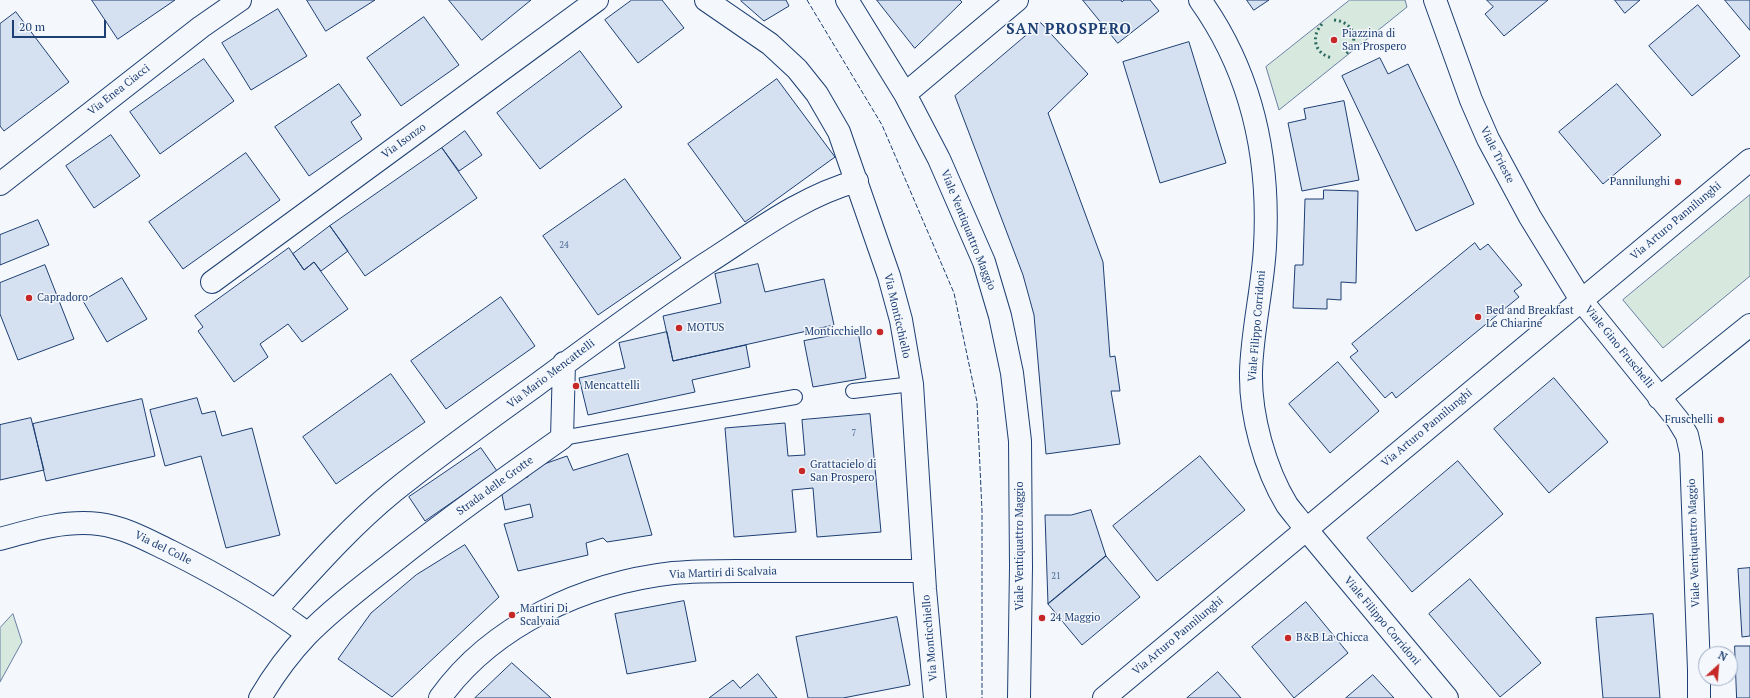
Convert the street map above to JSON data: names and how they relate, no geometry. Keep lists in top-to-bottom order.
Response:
{
  "streets": {
    "street": [
      "Via Enea Ciacci",
      "Via Isonzo",
      "Viale Trieste",
      "Via Arturo Pannilunghi",
      "Viale Ventiquattro Maggio",
      "Via Monticchiello",
      "Viale Filippo Corridoni",
      "Viale Gino Fruschelli",
      "Via Mario Mencattelli",
      "Strada delle Grotte",
      "Via del Colle",
      "Via Martiri di Scalvaia"
    ]
  },
  "crossings": [
    ["Viale Trieste", "Via Arturo Pannilunghi"],
    ["Viale Trieste", "Viale Gino Fruschelli"],
    ["Via Arturo Pannilunghi", "Viale Filippo Corridoni"],
    ["Via Arturo Pannilunghi", "Viale Gino Fruschelli"],
    ["Viale Ventiquattro Maggio", "Viale Gino Fruschelli"],
    ["Via Monticchiello", "Via Mario Mencattelli"],
    ["Via Monticchiello", "Via Martiri di Scalvaia"],
    ["Via Mario Mencattelli", "Via del Colle"],
    ["Strada delle Grotte", "Via del Colle"]
  ],
  "districts": ["SAN PROSPERO"],
  "places": [
    "Piazzina di San Prospero",
    "Pannilunghi",
    "Capradoro",
    "Bed and Breakfast Le Chiarine",
    "MOTUS",
    "Monticchiello",
    "Mencattelli",
    "Fruschelli",
    "Grattacielo di San Prospero",
    "Martiri Di Scalvaia",
    "24 Maggio",
    "B&B La Chicca"
  ],
  "house_numbers": ["24", "7", "21"],
  "scale_bar": "20 m",
  "north": "top right"
}
